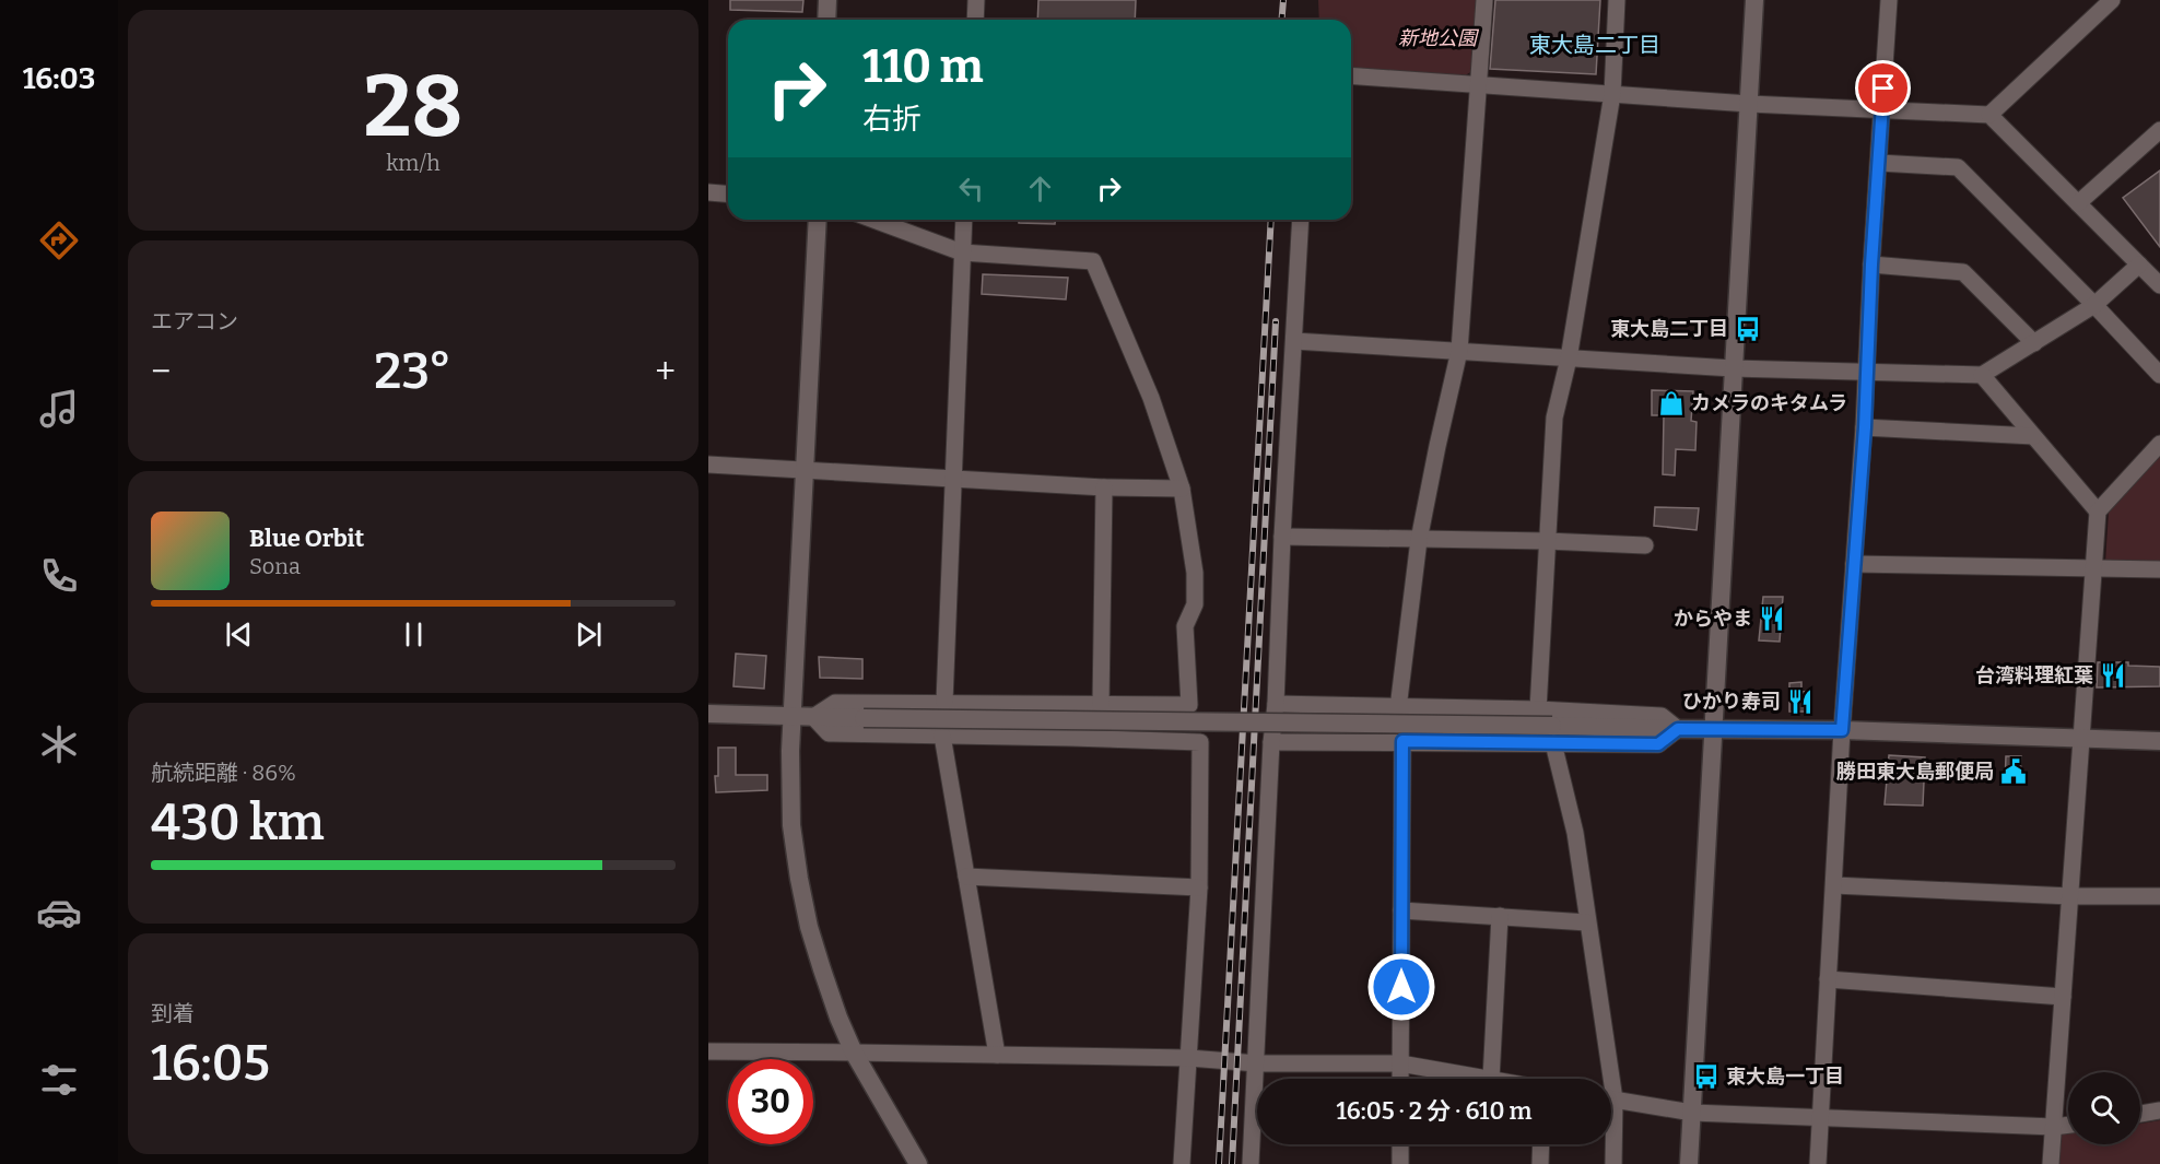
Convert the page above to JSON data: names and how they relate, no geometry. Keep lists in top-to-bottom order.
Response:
{
  "districts": ["東大島二丁目"],
  "parks": ["新地公園"],
  "places": {
    "bus stop": ["東大島二丁目", "東大島一丁目"],
    "shop": ["カメラのキタムラ"],
    "restaurant": ["からやま", "台湾料理紅葉", "ひかり寿司"],
    "public building": ["勝田東大島郵便局"]
  },
  "page": {
    "tabs": "16:03",
    "tile": [
      ["28", "km/h"],
      "エアコン",
      ["航続距離 · 86%", "430 km"],
      ["到着", "16:05"]
    ],
    "turn": ["110 m", "右折"],
    "heat": ["−", "23°", "+"],
    "song": ["Blue Orbit", "Sona"],
    "limit": "30",
    "trip": "16:05 · 2 分 · 610 m"
  }
}
